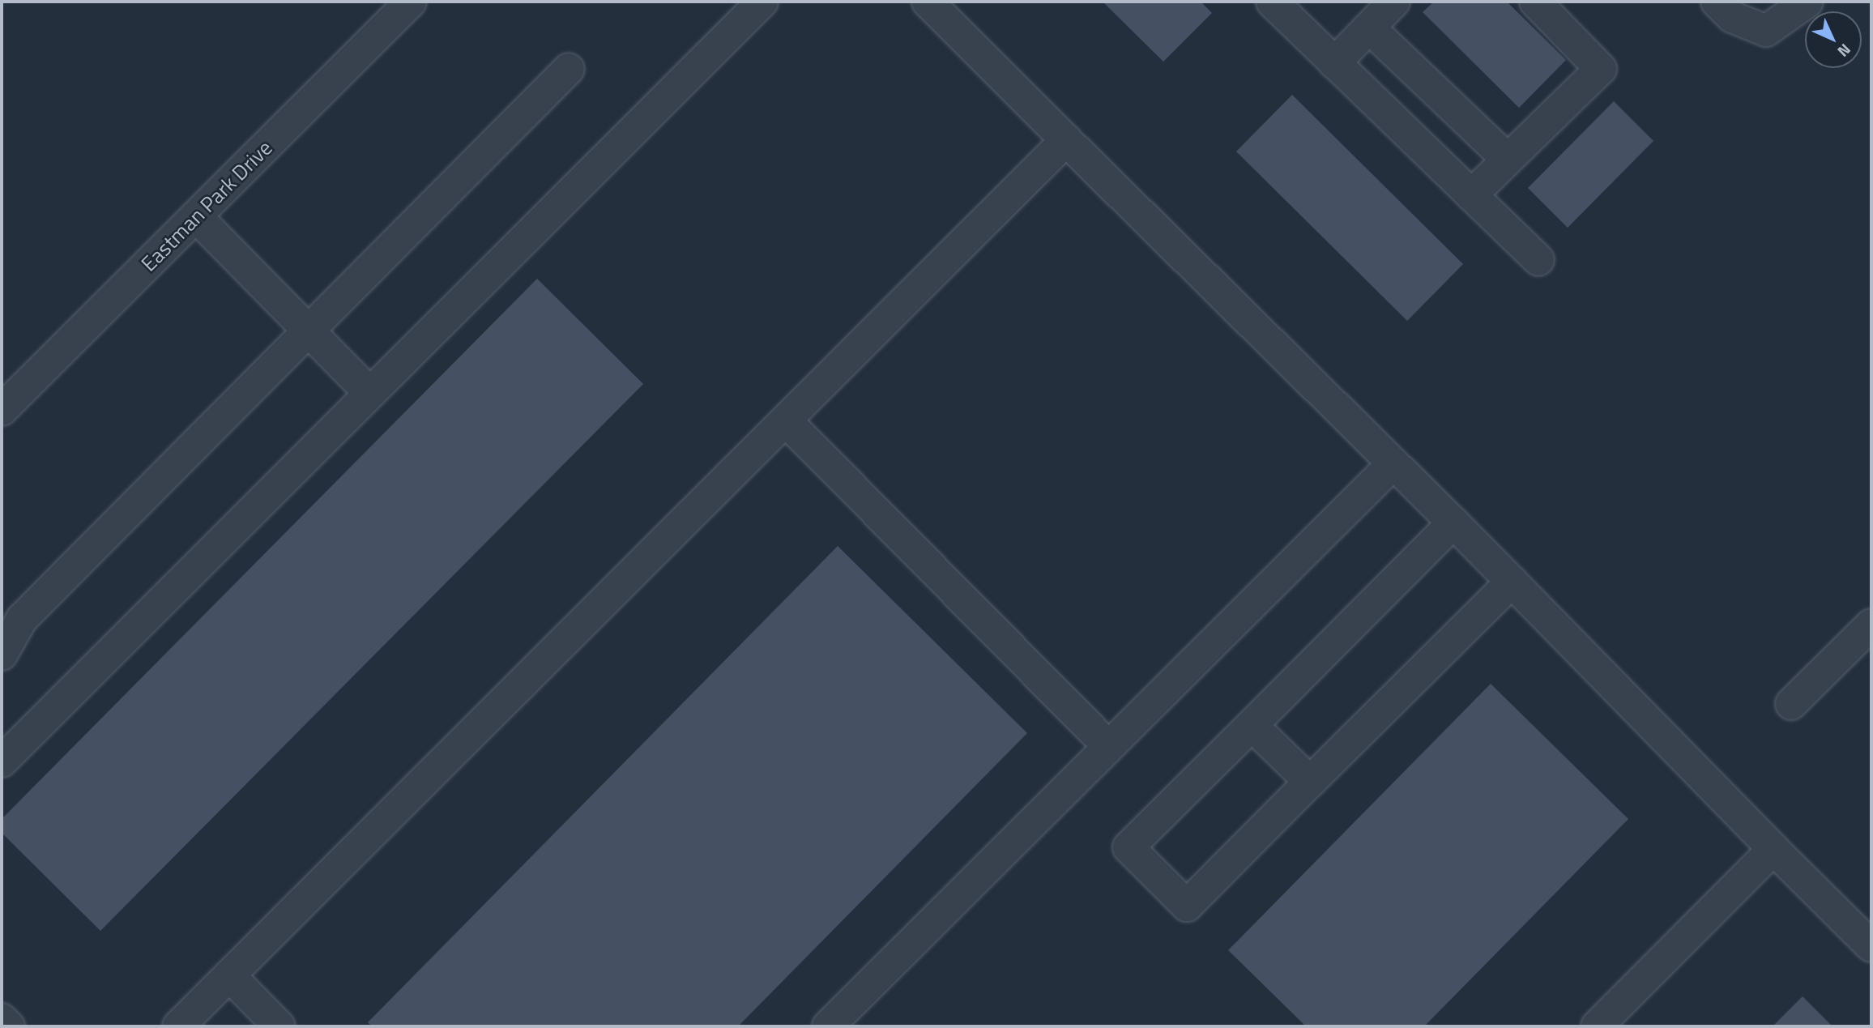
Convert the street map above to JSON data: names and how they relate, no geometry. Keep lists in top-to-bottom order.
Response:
{
  "streets": {
    "street": ["Eastman Park Drive"]
  },
  "north": "bottom right"
}
